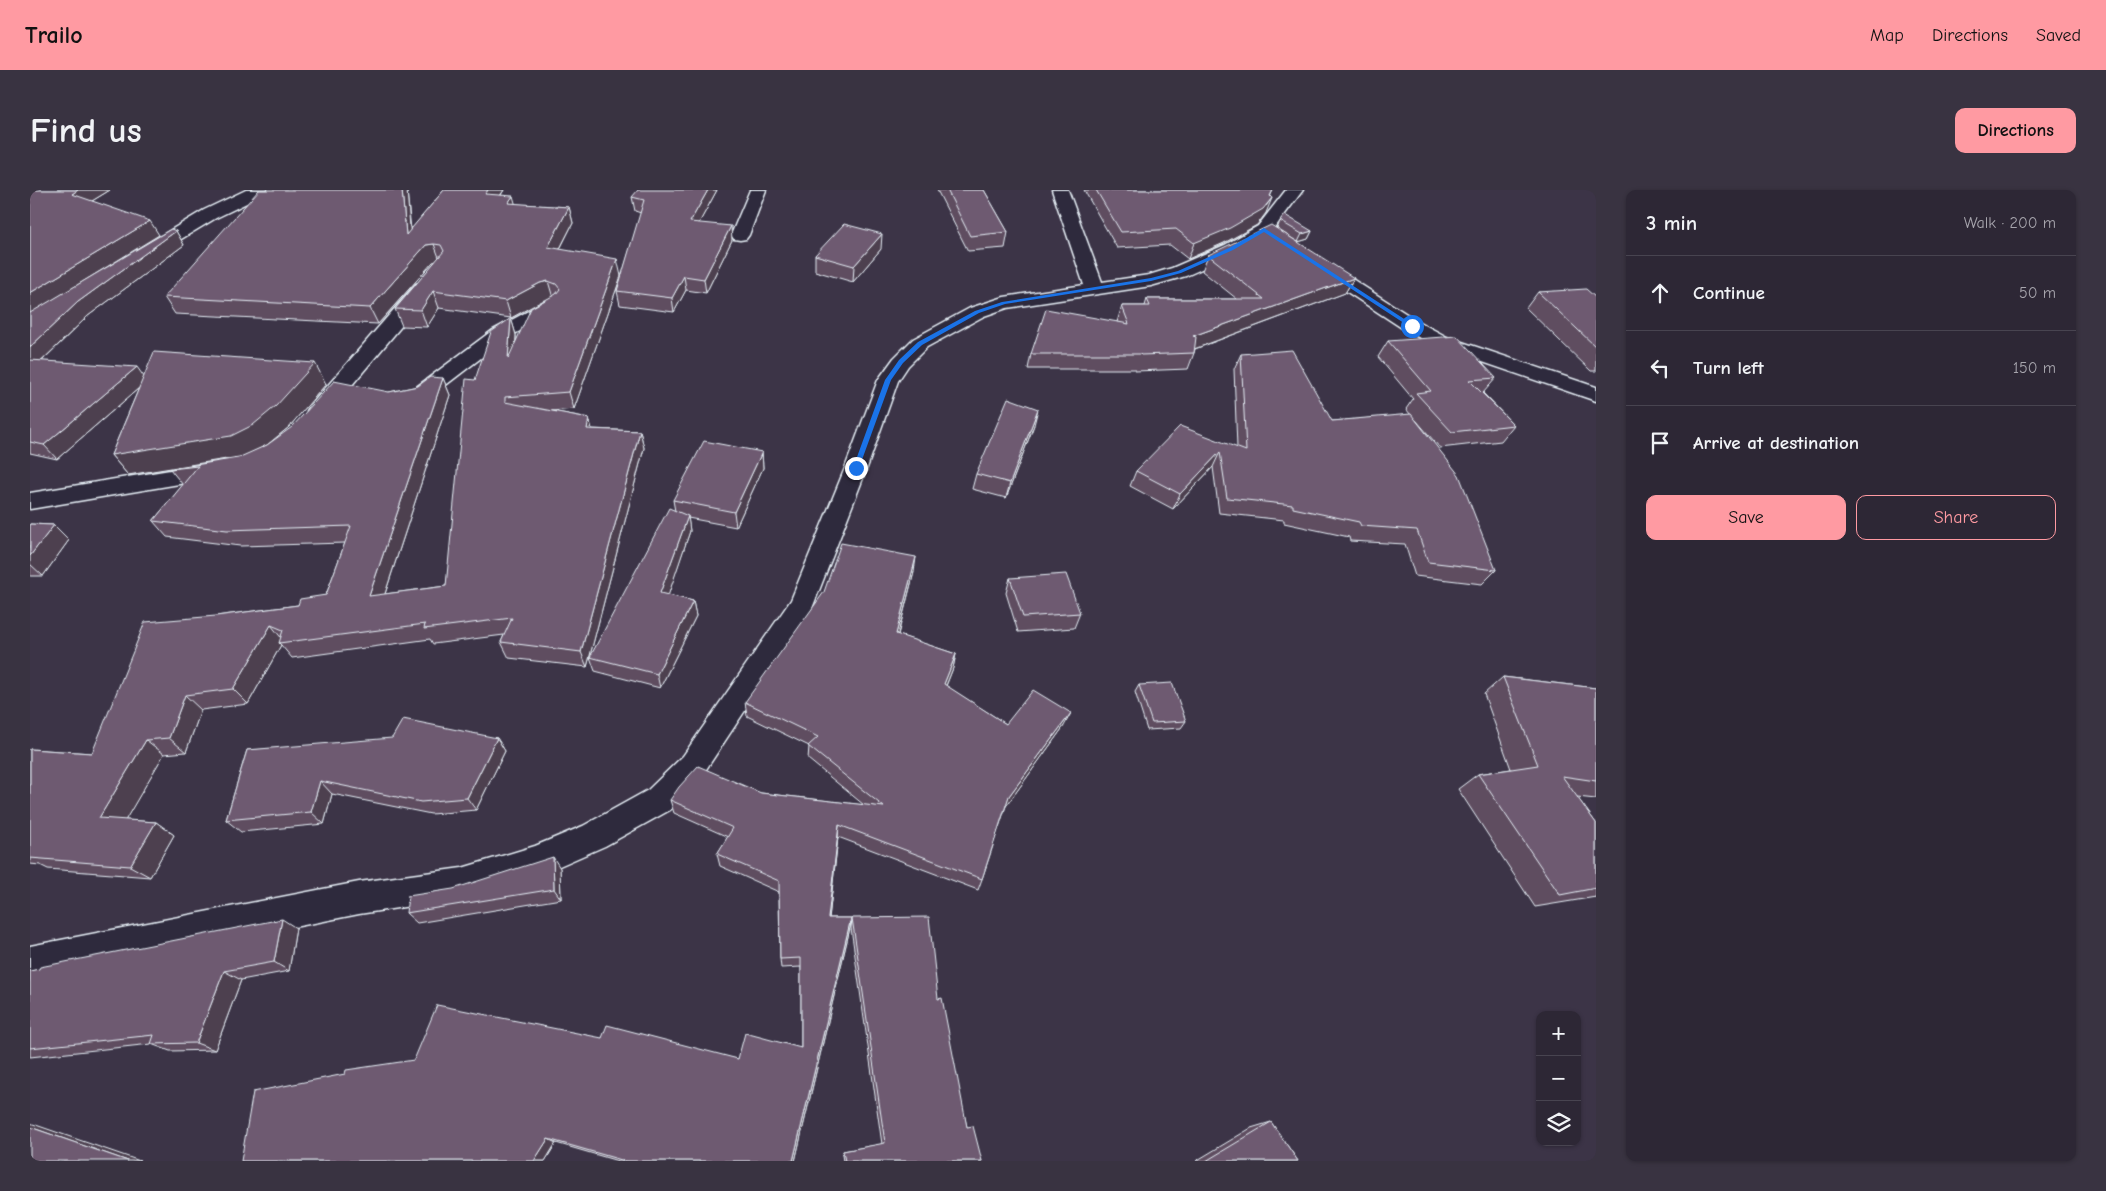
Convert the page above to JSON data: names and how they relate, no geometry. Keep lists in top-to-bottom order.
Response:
{
  "page": {
    "header": "Trailo",
    "nav": ["Map", "Directions", "Saved"],
    "buttons": [
      "Directions",
      ["Save", "Share"]
    ],
    "title": "Find us",
    "heading": ["3 min", "Walk · 200 m"],
    "list": [
      ["Continue", "50 m"],
      ["Turn left", "150 m"],
      "Arrive at destination"
    ],
    "map_buttons": ["+", "−"]
  }
}
